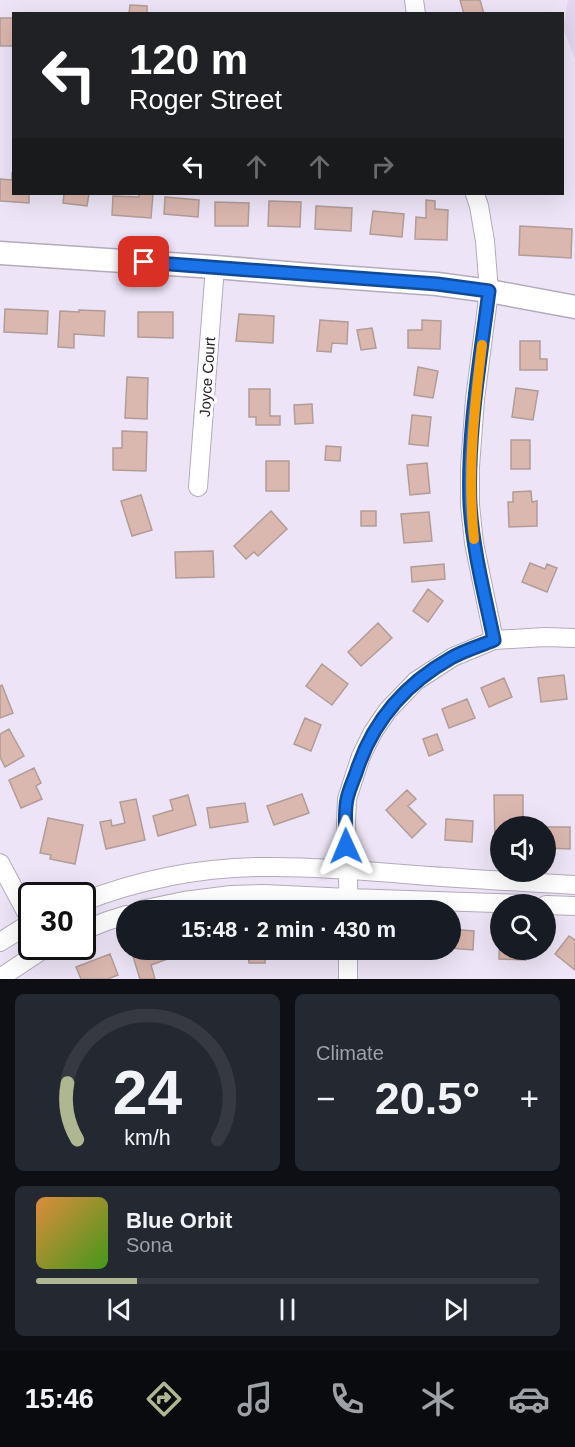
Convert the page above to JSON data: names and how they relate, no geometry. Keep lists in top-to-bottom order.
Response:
{
  "streets": {
    "street": ["Joyce Court"]
  },
  "page": {
    "turn": ["120 m", "Roger Street"],
    "limit": "30",
    "trip": "15:48 · 2 min · 430 m",
    "tile": "Climate",
    "heat": ["−", "20.5°", "+"],
    "song": ["Blue Orbit", "Sona"],
    "tabs": "15:46",
    "gauge": ["24", "km/h"]
  }
}
